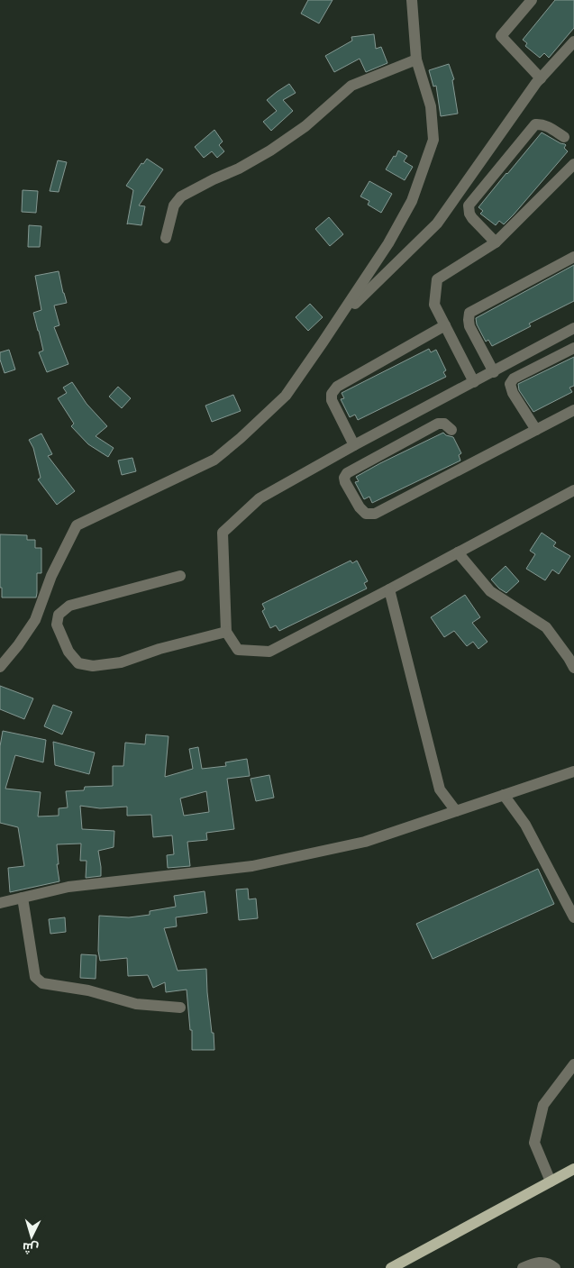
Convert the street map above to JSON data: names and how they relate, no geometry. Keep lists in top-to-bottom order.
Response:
{
  "north": "bottom"
}
